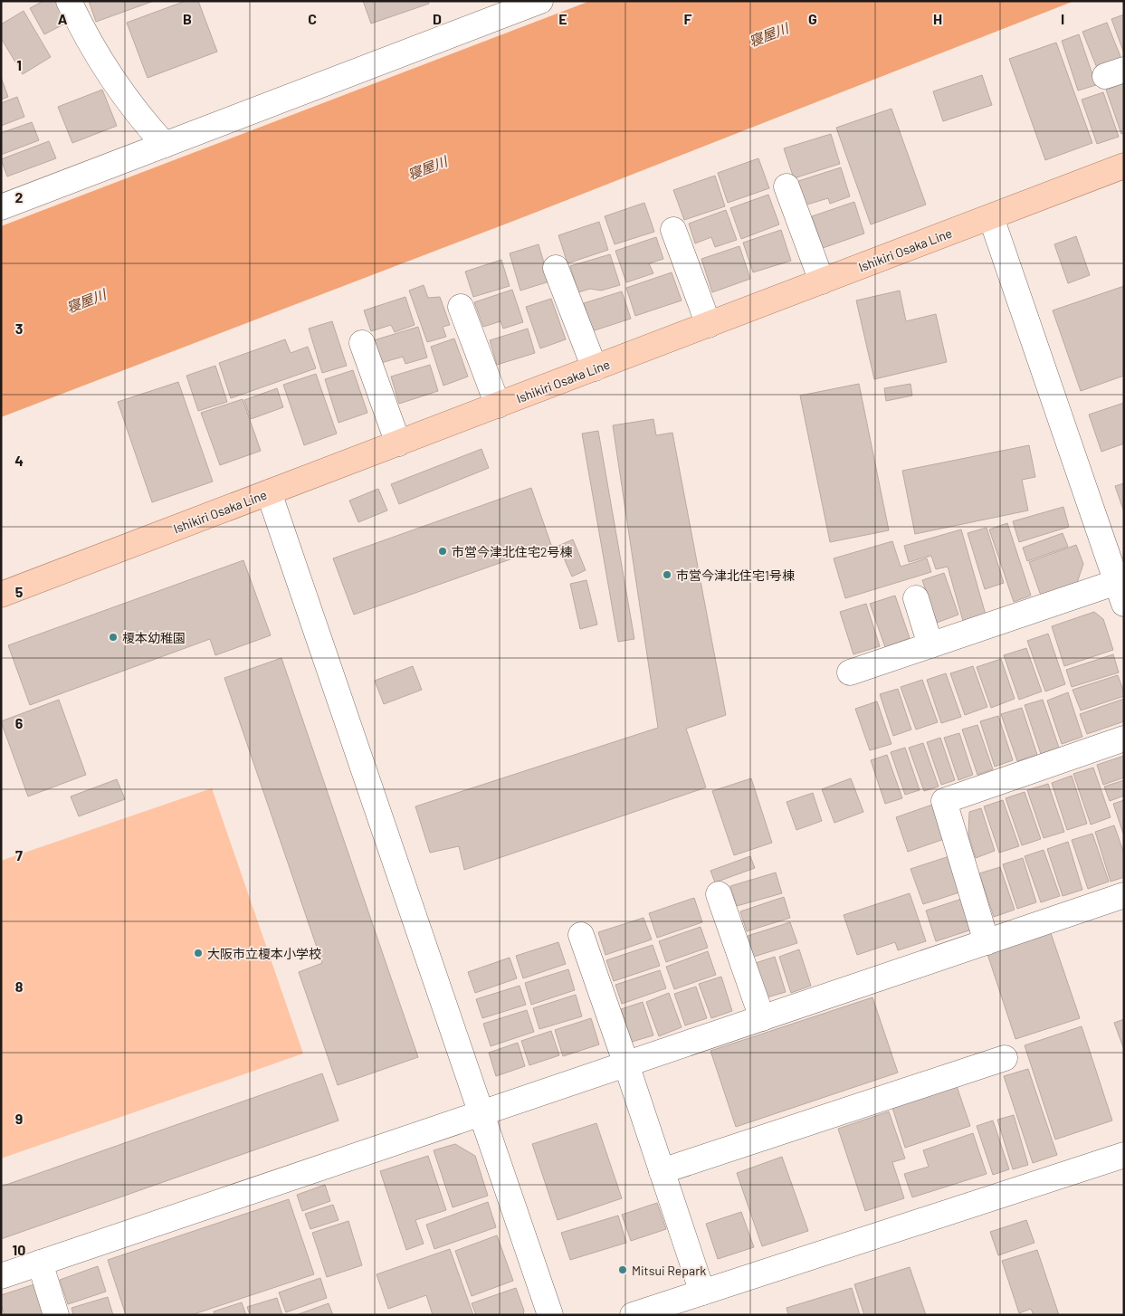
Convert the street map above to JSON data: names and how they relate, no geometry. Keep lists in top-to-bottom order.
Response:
{
  "streets": {
    "main road": ["Ishikiri Osaka Line"]
  },
  "water": ["寝屋川"],
  "places": [
    "市営今津北住宅2号棟",
    "市営今津北住宅1号棟",
    "榎本幼稚園",
    "大阪市立榎本小学校",
    "Mitsui Repark"
  ],
  "grid": {
    "columns": [
      "A",
      "B",
      "C",
      "D",
      "E",
      "F",
      "G",
      "H",
      "I"
    ],
    "rows": [
      "1",
      "2",
      "3",
      "4",
      "5",
      "6",
      "7",
      "8",
      "9",
      "10"
    ]
  }
}
